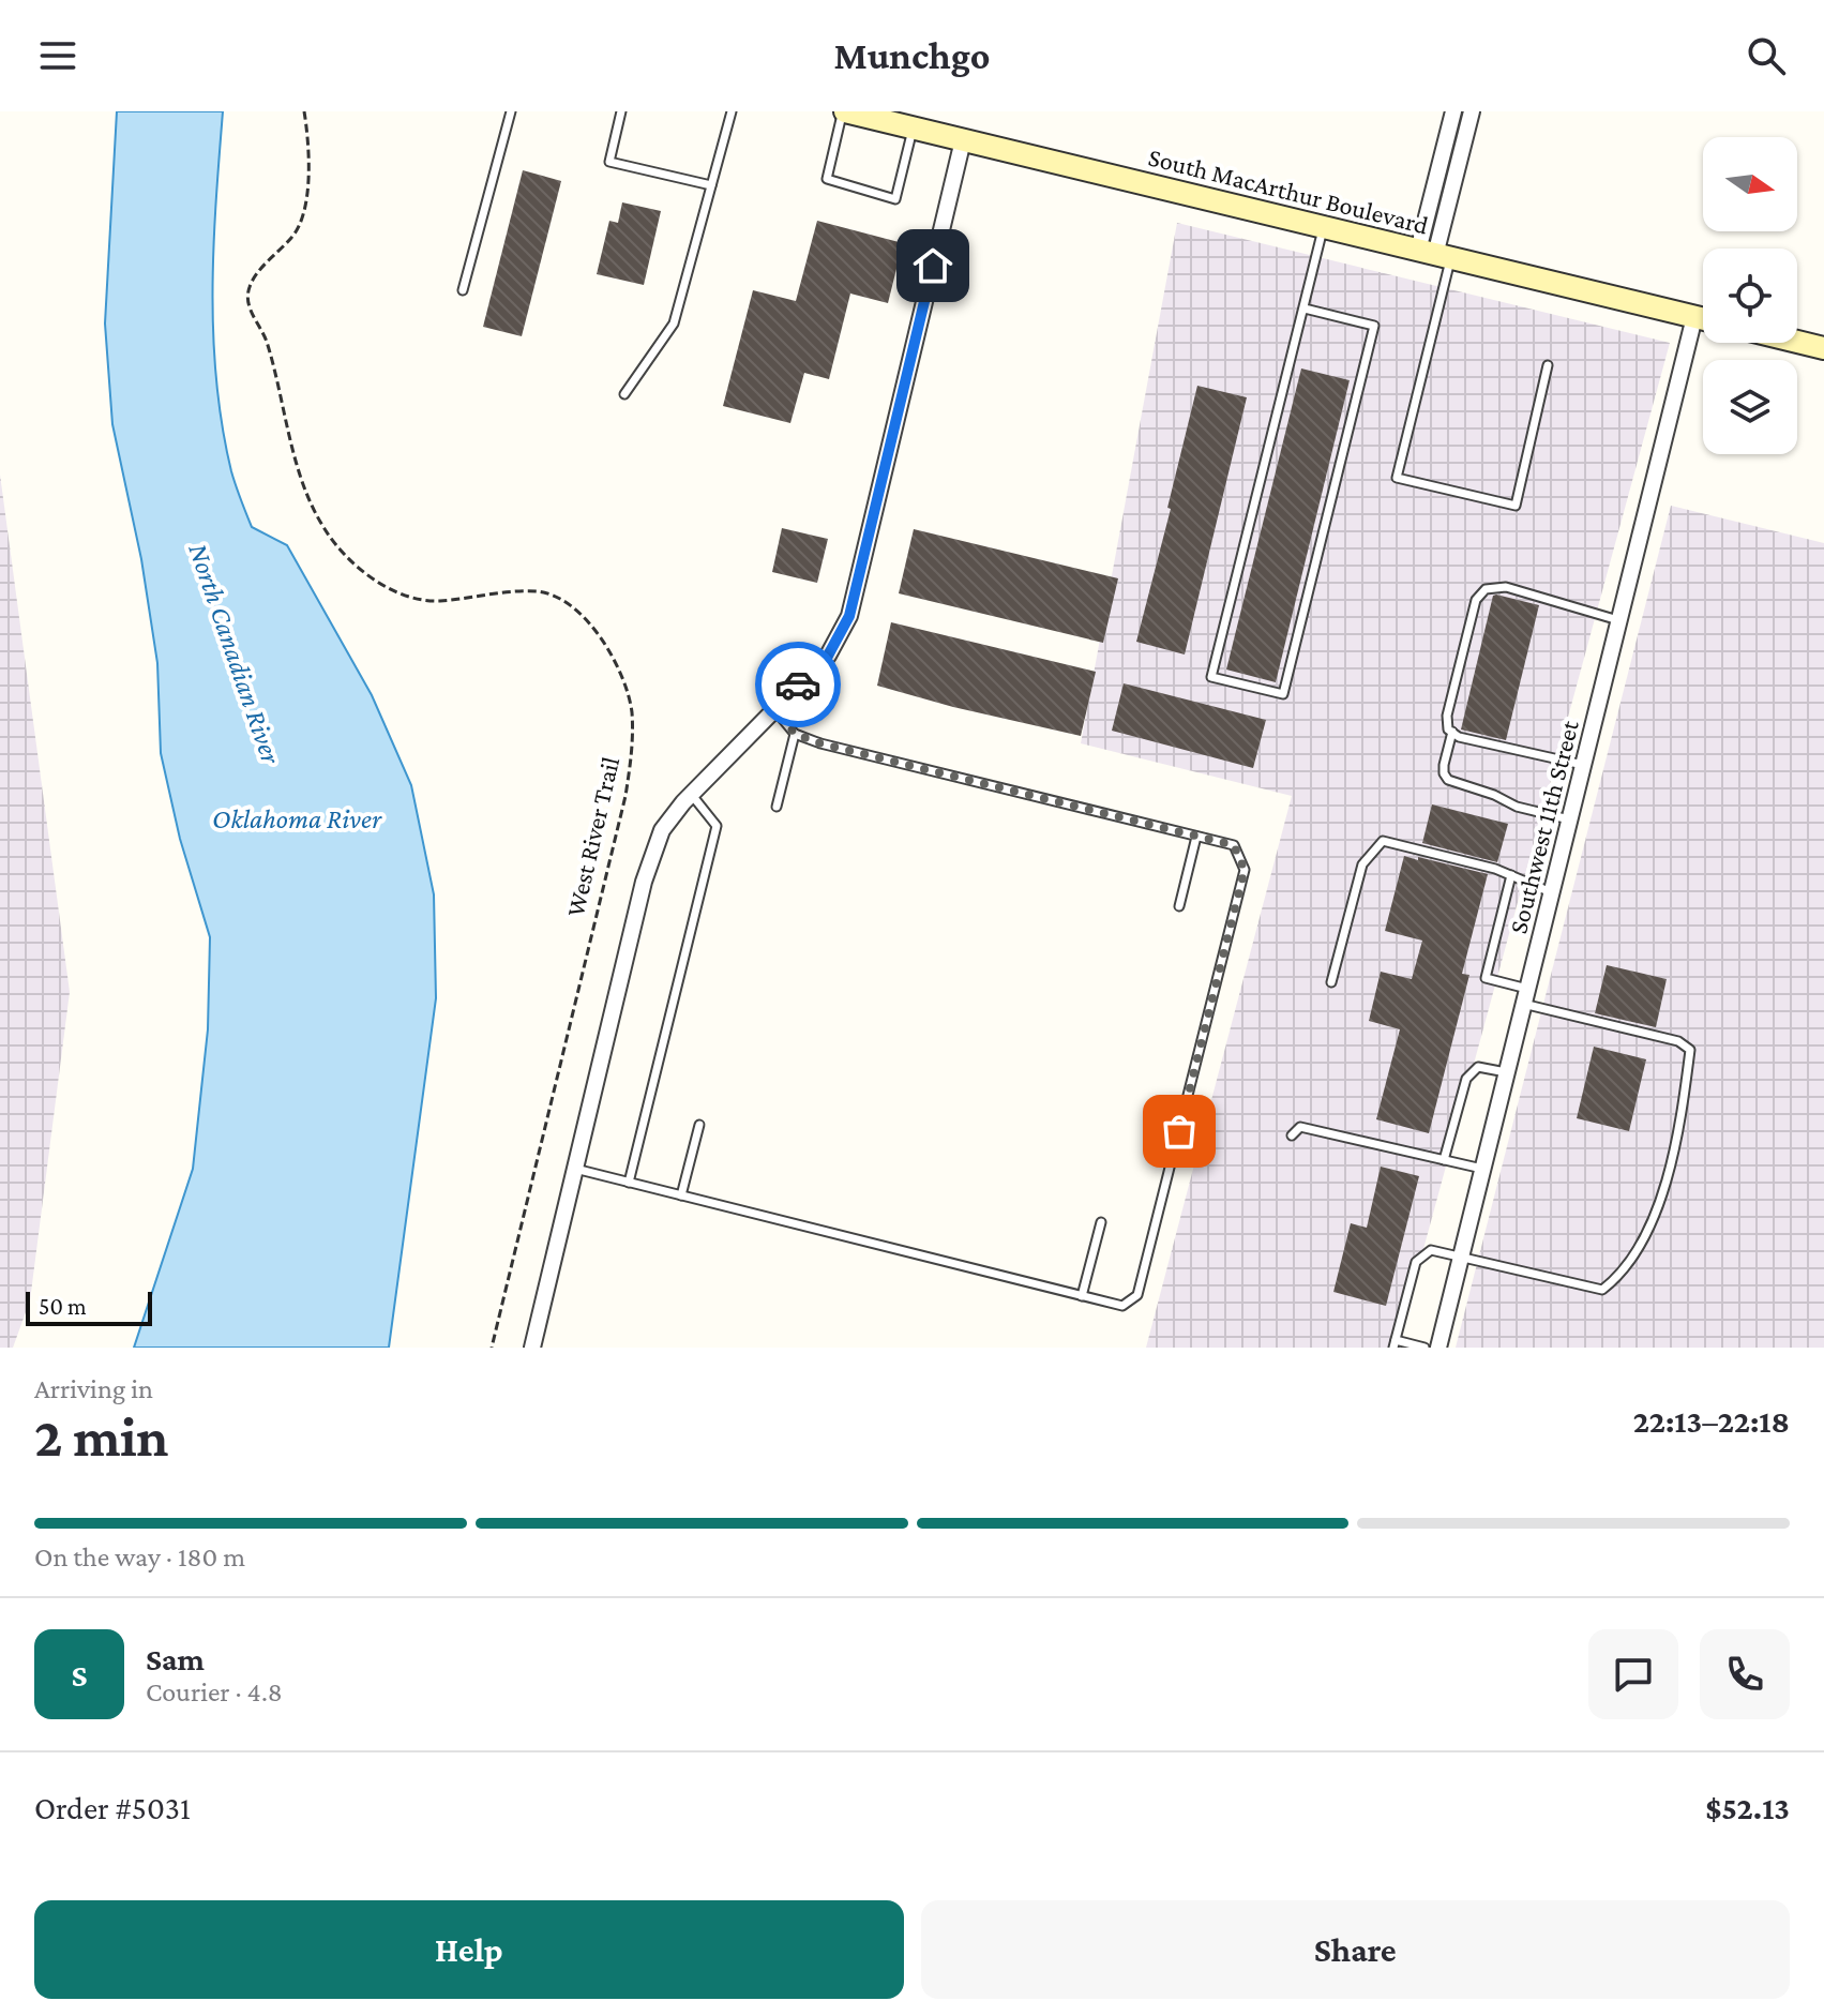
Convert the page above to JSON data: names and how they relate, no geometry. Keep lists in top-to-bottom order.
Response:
{
  "streets": {
    "main road": ["South MacArthur Boulevard"],
    "street": ["Southwest 11th Street"],
    "path": ["West River Trail"]
  },
  "crossings": [
    ["South MacArthur Boulevard", "Southwest 11th Street"]
  ],
  "water": ["North Canadian River", "Oklahoma River"],
  "scale_bar": "50 m",
  "north": "right",
  "page": {
    "header": "Munchgo",
    "scale": "50 m",
    "heading": ["2 min", "Arriving in", "22:13–22:18"],
    "panel": [
      "Sam",
      "Courier · 4.8",
      "Order #5031",
      "$52.13"
    ],
    "bar": "On the way · 180 m",
    "round": "S",
    "buttons": ["Help", "Share"]
  }
}
